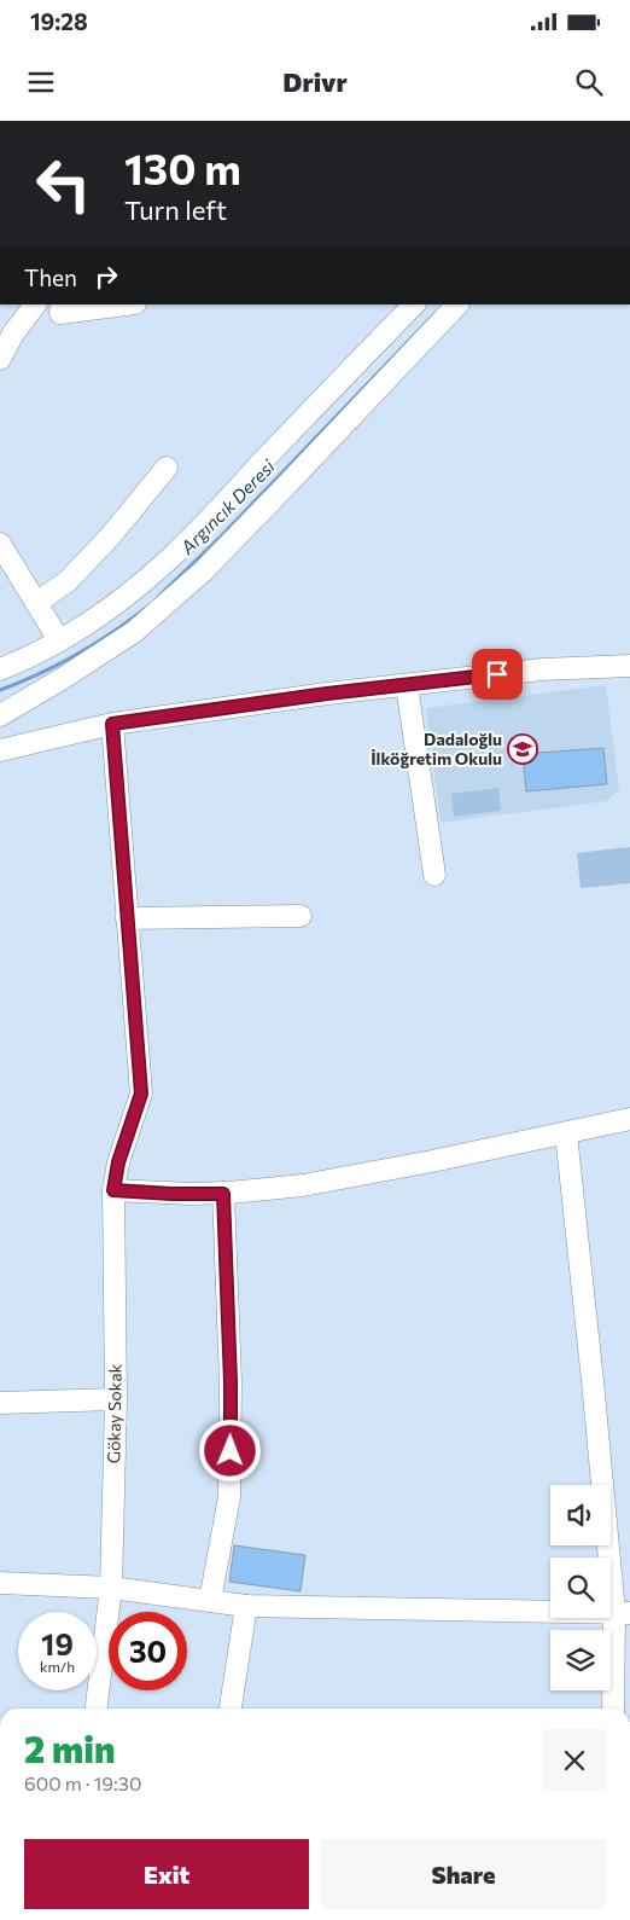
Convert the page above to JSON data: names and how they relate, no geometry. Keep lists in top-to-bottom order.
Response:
{
  "streets": {
    "street": ["Gökay Sokak"]
  },
  "water": ["Argıncık Deresi"],
  "places": {
    "school or university": ["Dadaloğlu İlköğretim Okulu"]
  },
  "page": {
    "status": "19:28",
    "header": "Drivr",
    "turn": ["130 m", "Turn left"],
    "then": "Then",
    "speed": "19 km/h",
    "limit": "30",
    "heading": ["2 min", "600 m · 19:30"],
    "buttons": ["Exit", "Share"]
  }
}
